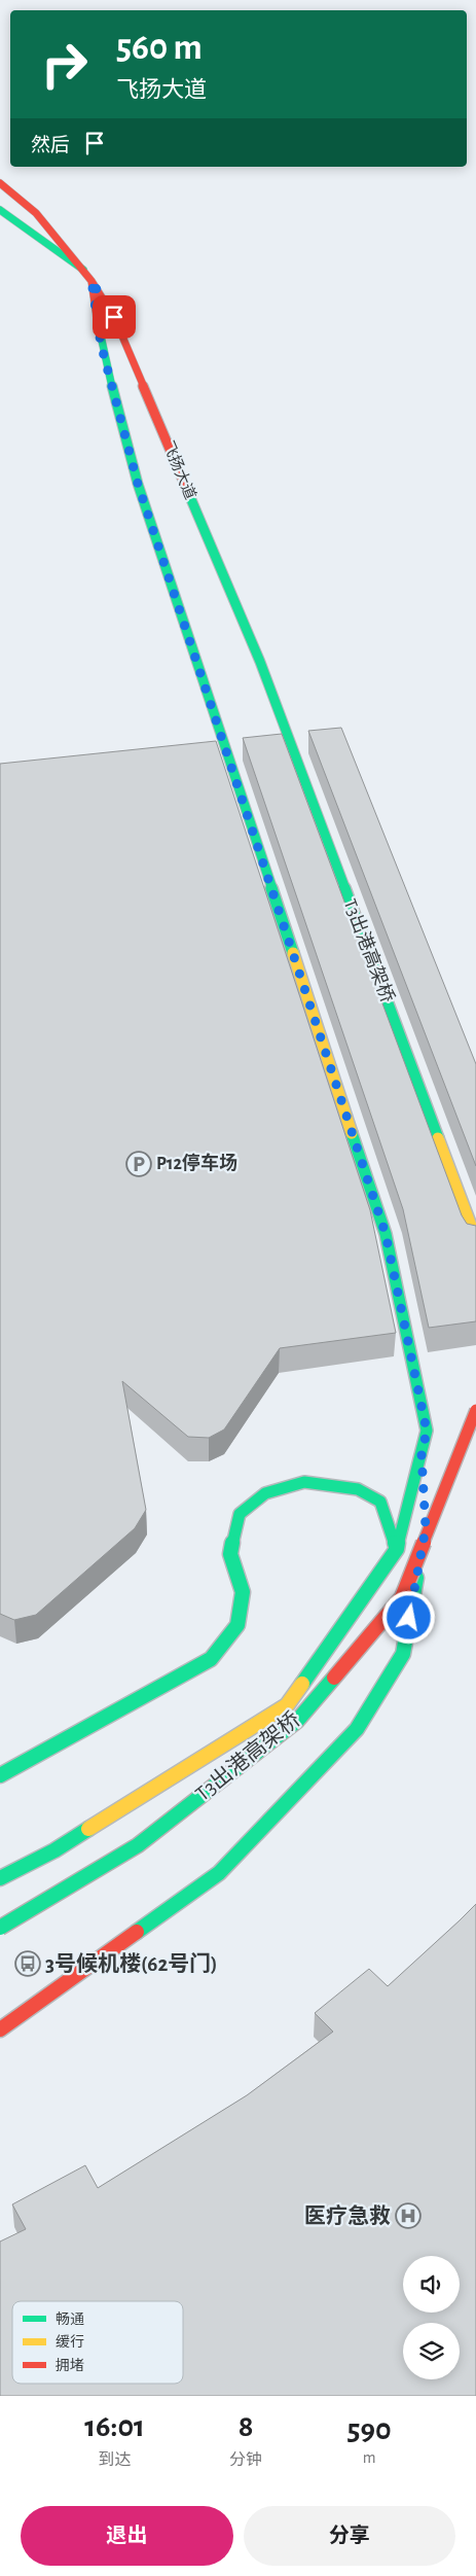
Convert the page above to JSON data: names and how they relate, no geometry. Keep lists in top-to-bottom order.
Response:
{
  "streets": {
    "main road": ["飞扬大道", "T3出港高架桥"]
  },
  "crossings": [
    ["飞扬大道", "T3出港高架桥"]
  ],
  "places": {
    "parking": ["P12停车场"],
    "bus stop": ["3号候机楼(62号门)"],
    "hospital": ["医疗急救"]
  },
  "legend": ["畅通", "缓行", "拥堵"],
  "page": {
    "turn": ["560 m", "飞扬大道"],
    "then": "然后",
    "eta": [
      "16:01",
      "到达",
      "8",
      "分钟",
      "590",
      "m"
    ],
    "buttons": ["退出", "分享"]
  }
}
